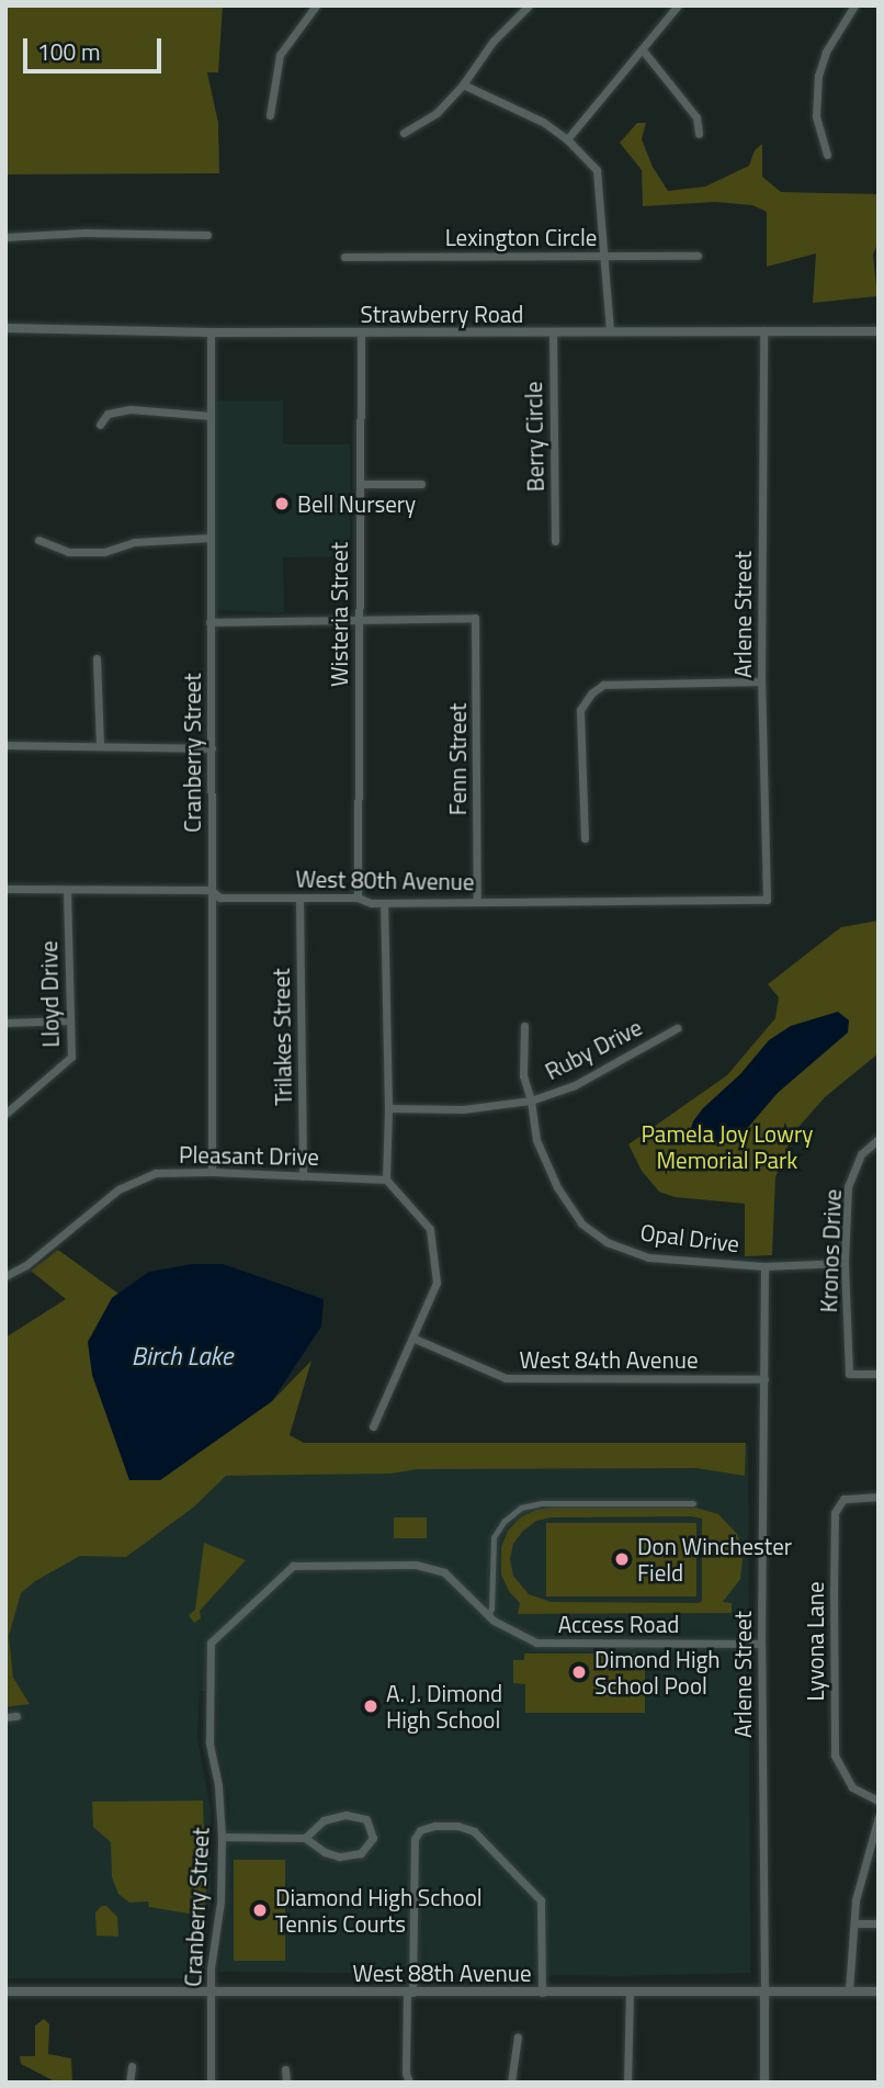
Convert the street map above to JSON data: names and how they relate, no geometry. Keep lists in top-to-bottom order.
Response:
{
  "streets": {
    "street": [
      "Lexington Circle",
      "Strawberry Road",
      "Berry Circle",
      "Wisteria Street",
      "Arlene Street",
      "Cranberry Street",
      "Fenn Street",
      "West 80th Avenue",
      "Lloyd Drive",
      "Trilakes Street",
      "Ruby Drive",
      "Pleasant Drive",
      "Opal Drive",
      "Kronos Drive",
      "West 84th Avenue",
      "Access Road",
      "Lyvona Lane",
      "West 88th Avenue"
    ]
  },
  "crossings": [
    ["Strawberry Road", "Berry Circle"],
    ["Strawberry Road", "Wisteria Street"],
    ["Strawberry Road", "Arlene Street"],
    ["Strawberry Road", "Cranberry Street"],
    ["Wisteria Street", "Fenn Street"],
    ["Wisteria Street", "West 80th Avenue"],
    ["Arlene Street", "West 80th Avenue"],
    ["Arlene Street", "Opal Drive"],
    ["Arlene Street", "West 84th Avenue"],
    ["Arlene Street", "Access Road"],
    ["Arlene Street", "West 88th Avenue"],
    ["Cranberry Street", "West 80th Avenue"],
    ["Cranberry Street", "Pleasant Drive"],
    ["Cranberry Street", "Access Road"],
    ["Cranberry Street", "West 88th Avenue"],
    ["Fenn Street", "West 80th Avenue"],
    ["West 80th Avenue", "Lloyd Drive"],
    ["West 80th Avenue", "Trilakes Street"],
    ["Trilakes Street", "Pleasant Drive"],
    ["Ruby Drive", "Opal Drive"],
    ["Opal Drive", "Kronos Drive"]
  ],
  "water": ["Birch Lake"],
  "parks": ["Pamela Joy Lowry Memorial Park"],
  "places": [
    "Bell Nursery",
    "Don Winchester Field",
    "Dimond High School Pool",
    "A. J. Dimond High School",
    "Diamond High School Tennis Courts"
  ],
  "scale_bar": "100 m"
}
